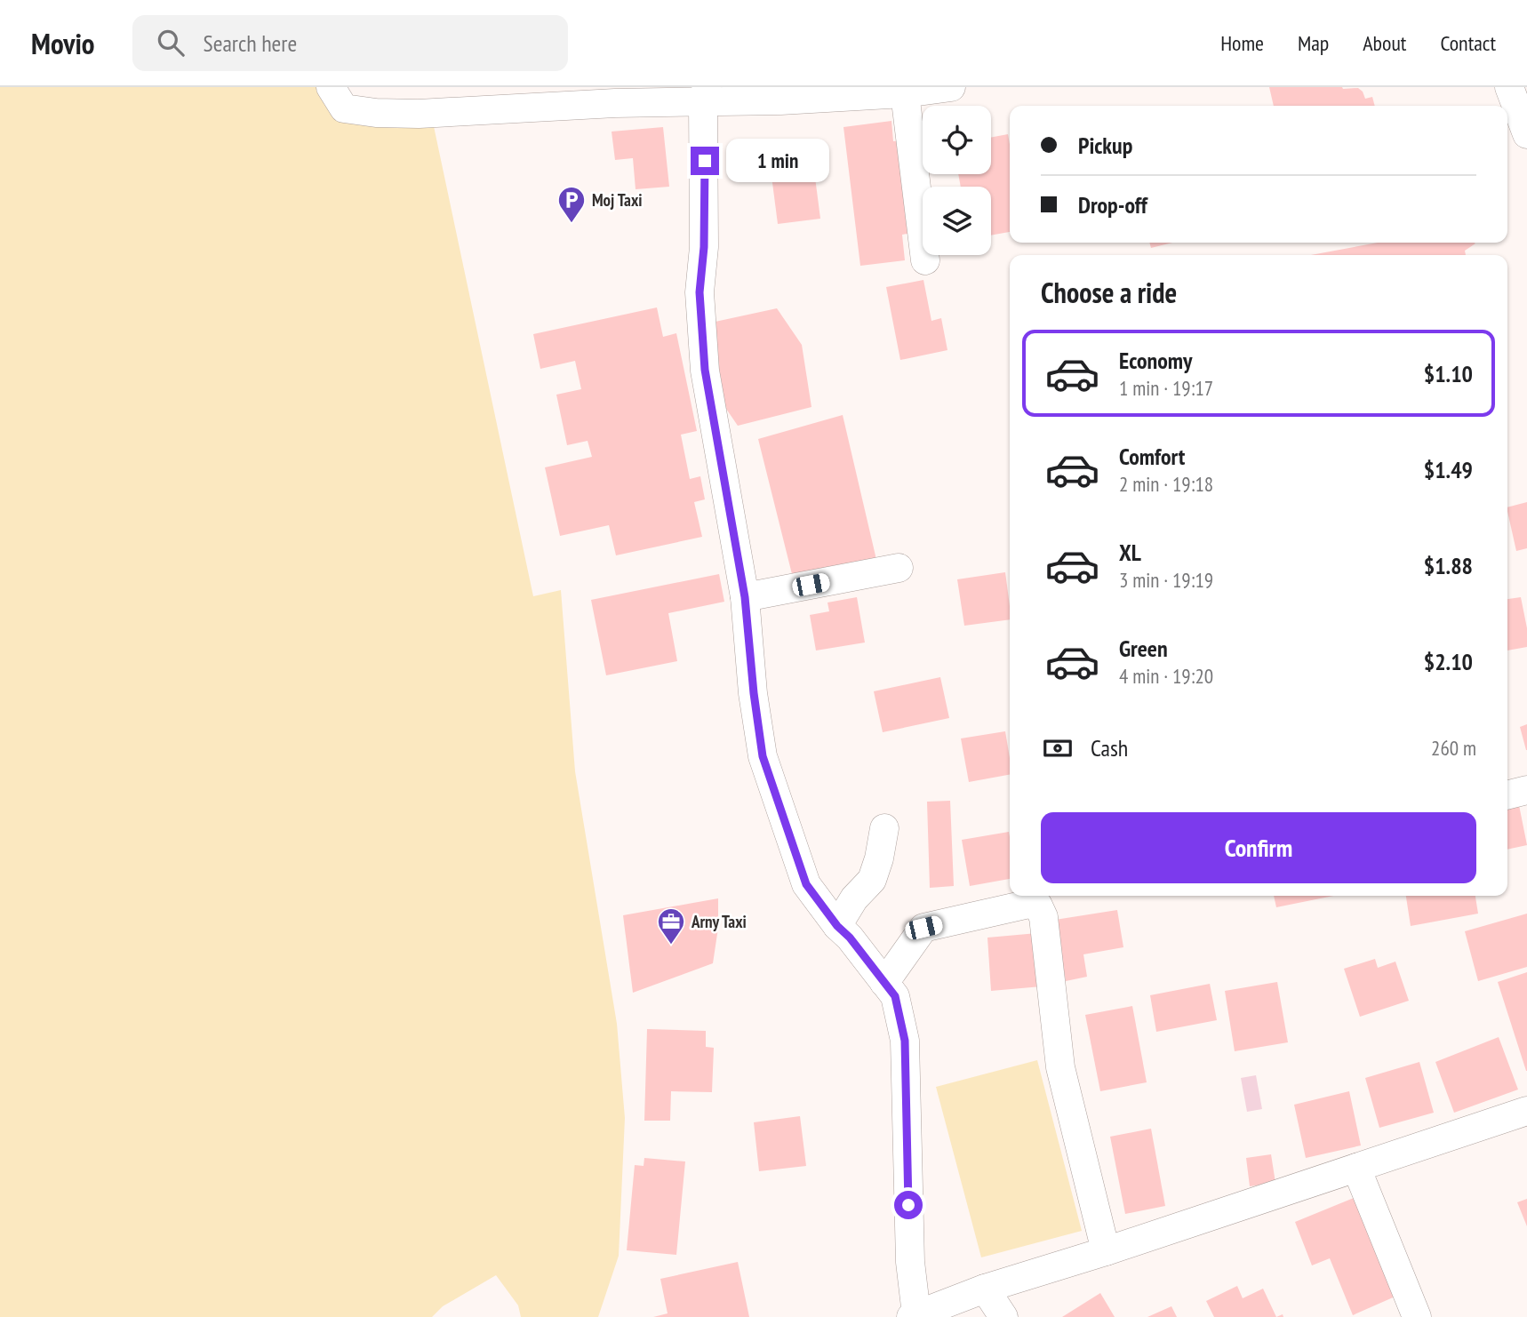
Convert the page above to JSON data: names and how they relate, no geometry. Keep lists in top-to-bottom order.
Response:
{
  "places": {
    "parking": ["Moj Taxi"],
    "office": ["Arny Taxi"]
  },
  "page": {
    "header": "Movio",
    "search": "Search here",
    "nav": [
      "Home",
      "Map",
      "About",
      "Contact"
    ],
    "banner": ["Pickup", "Drop-off"],
    "bubble": "1 min",
    "heading": "Choose a ride",
    "list": [
      {
        "name": "Economy",
        "note": "1 min · 19:17",
        "value": "$1.10"
      },
      {
        "name": "Comfort",
        "note": "2 min · 19:18",
        "value": "$1.49"
      },
      {
        "name": "XL",
        "note": "3 min · 19:19",
        "value": "$1.88"
      },
      {
        "name": "Green",
        "note": "4 min · 19:20",
        "value": "$2.10"
      }
    ],
    "pay": ["Cash", "260 m"],
    "buttons": "Confirm"
  }
}
